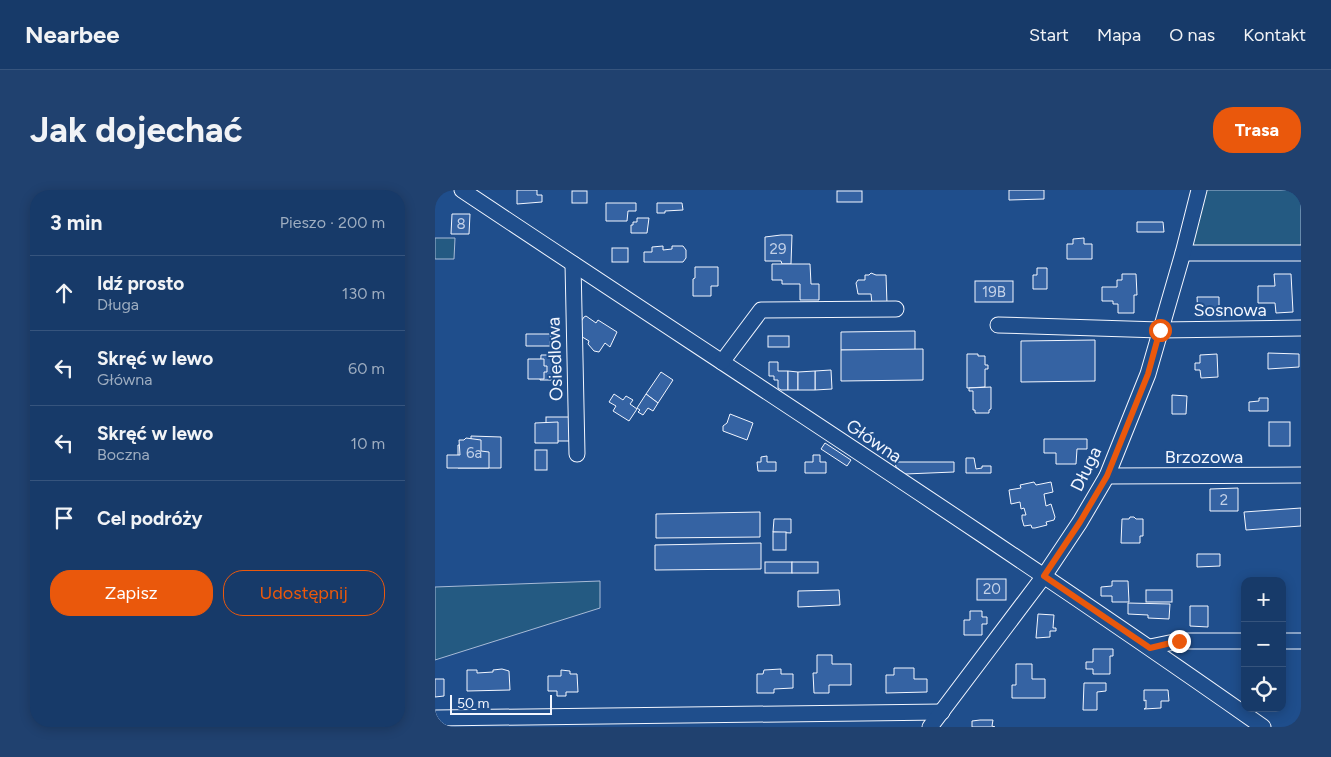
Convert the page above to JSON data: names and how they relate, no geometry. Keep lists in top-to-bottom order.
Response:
{
  "streets": {
    "street": [
      "Sosnowa",
      "Osiedlowa",
      "Główna",
      "Brzozowa",
      "Długa"
    ]
  },
  "crossings": [
    ["Sosnowa", "Długa"],
    ["Osiedlowa", "Główna"],
    ["Główna", "Długa"],
    ["Brzozowa", "Długa"]
  ],
  "house_numbers": [
    "8",
    "29",
    "19B",
    "6a",
    "2",
    "20"
  ],
  "scale_bar": "50 m",
  "page": {
    "header": "Nearbee",
    "nav": [
      "Start",
      "Mapa",
      "O nas",
      "Kontakt"
    ],
    "buttons": [
      "Trasa",
      ["Zapisz", "Udostępnij"]
    ],
    "title": "Jak dojechać",
    "heading": ["3 min", "Pieszo · 200 m"],
    "list": [
      ["Idź prosto", "Długa", "130 m"],
      ["Skręć w lewo", "Główna", "60 m"],
      ["Skręć w lewo", "Boczna", "10 m"],
      "Cel podróży"
    ],
    "map_buttons": ["+", "−"],
    "scale": "50 m"
  }
}
